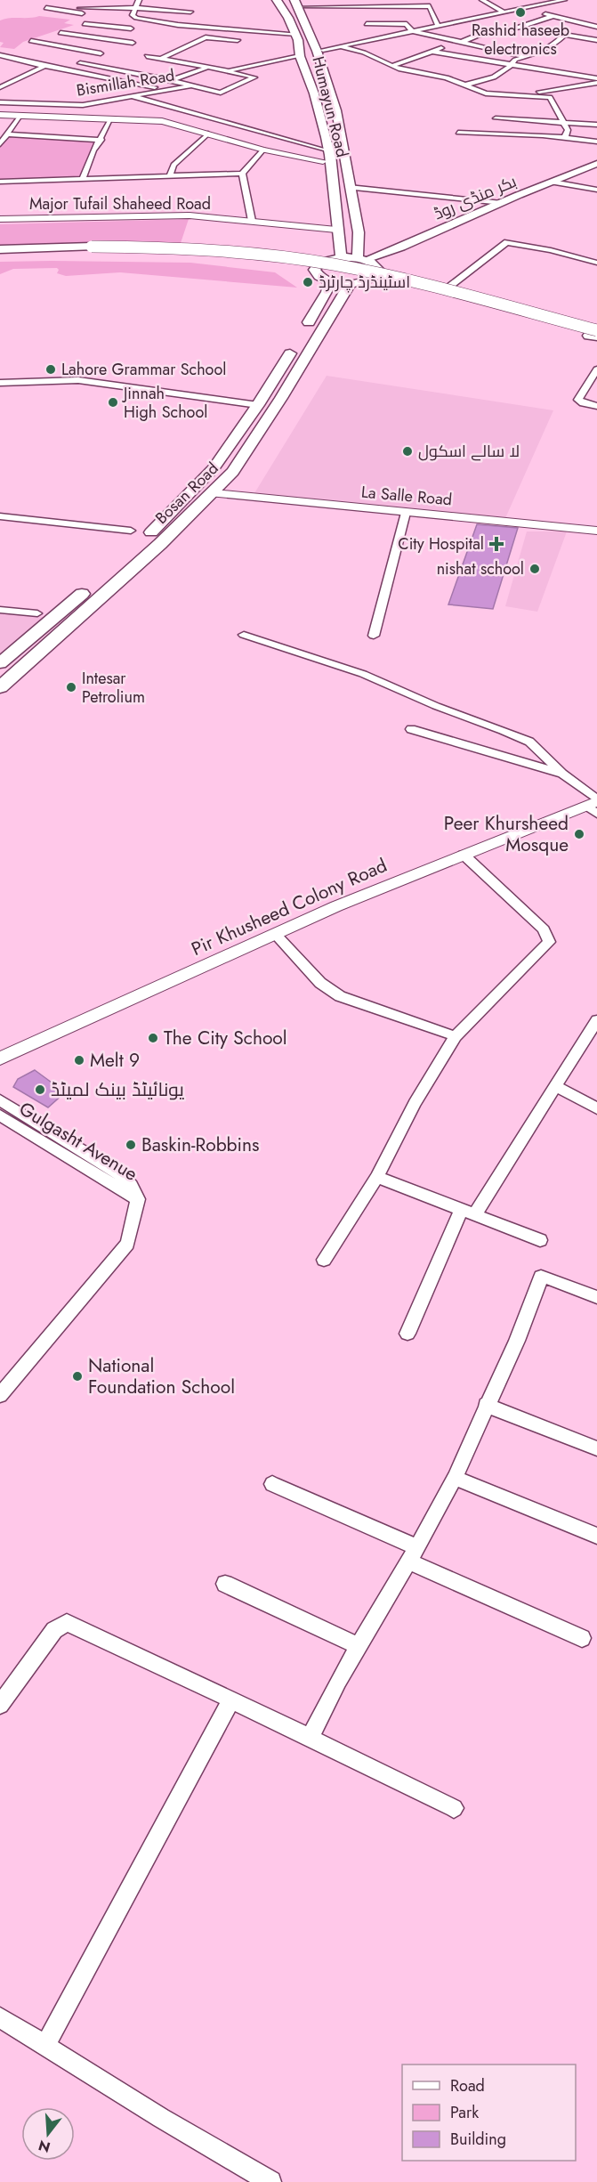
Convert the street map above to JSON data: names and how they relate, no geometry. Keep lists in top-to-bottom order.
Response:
{
  "streets": {
    "main road": ["Humayun Road", "بکر منڈی روڈ", "Bosan Road"],
    "street": [
      "Bismillah Road",
      "Major Tufail Shaheed Road",
      "La Salle Road",
      "Pir Khusheed Colony Road",
      "Gulgasht Avenue"
    ]
  },
  "crossings": [
    ["Humayun Road", "بکر منڈی روڈ"],
    ["Humayun Road", "Major Tufail Shaheed Road"],
    ["Bosan Road", "La Salle Road"]
  ],
  "places": {
    "other": [
      "Rashid haseeb electronics",
      "اسٹینڈرڈ چارٹرڈ",
      "Lahore Grammar School",
      "Jinnah High School",
      "لا سالے اسکول",
      "nishat school",
      "Intesar Petrolium",
      "Peer Khursheed Mosque",
      "The City School",
      "Melt 9",
      "یونائیٹڈ بینک لمیٹڈ",
      "Baskin-Robbins",
      "National Foundation School"
    ],
    "health": ["City Hospital"]
  },
  "legend": ["Road", "Park", "Building"],
  "north": "bottom"
}
